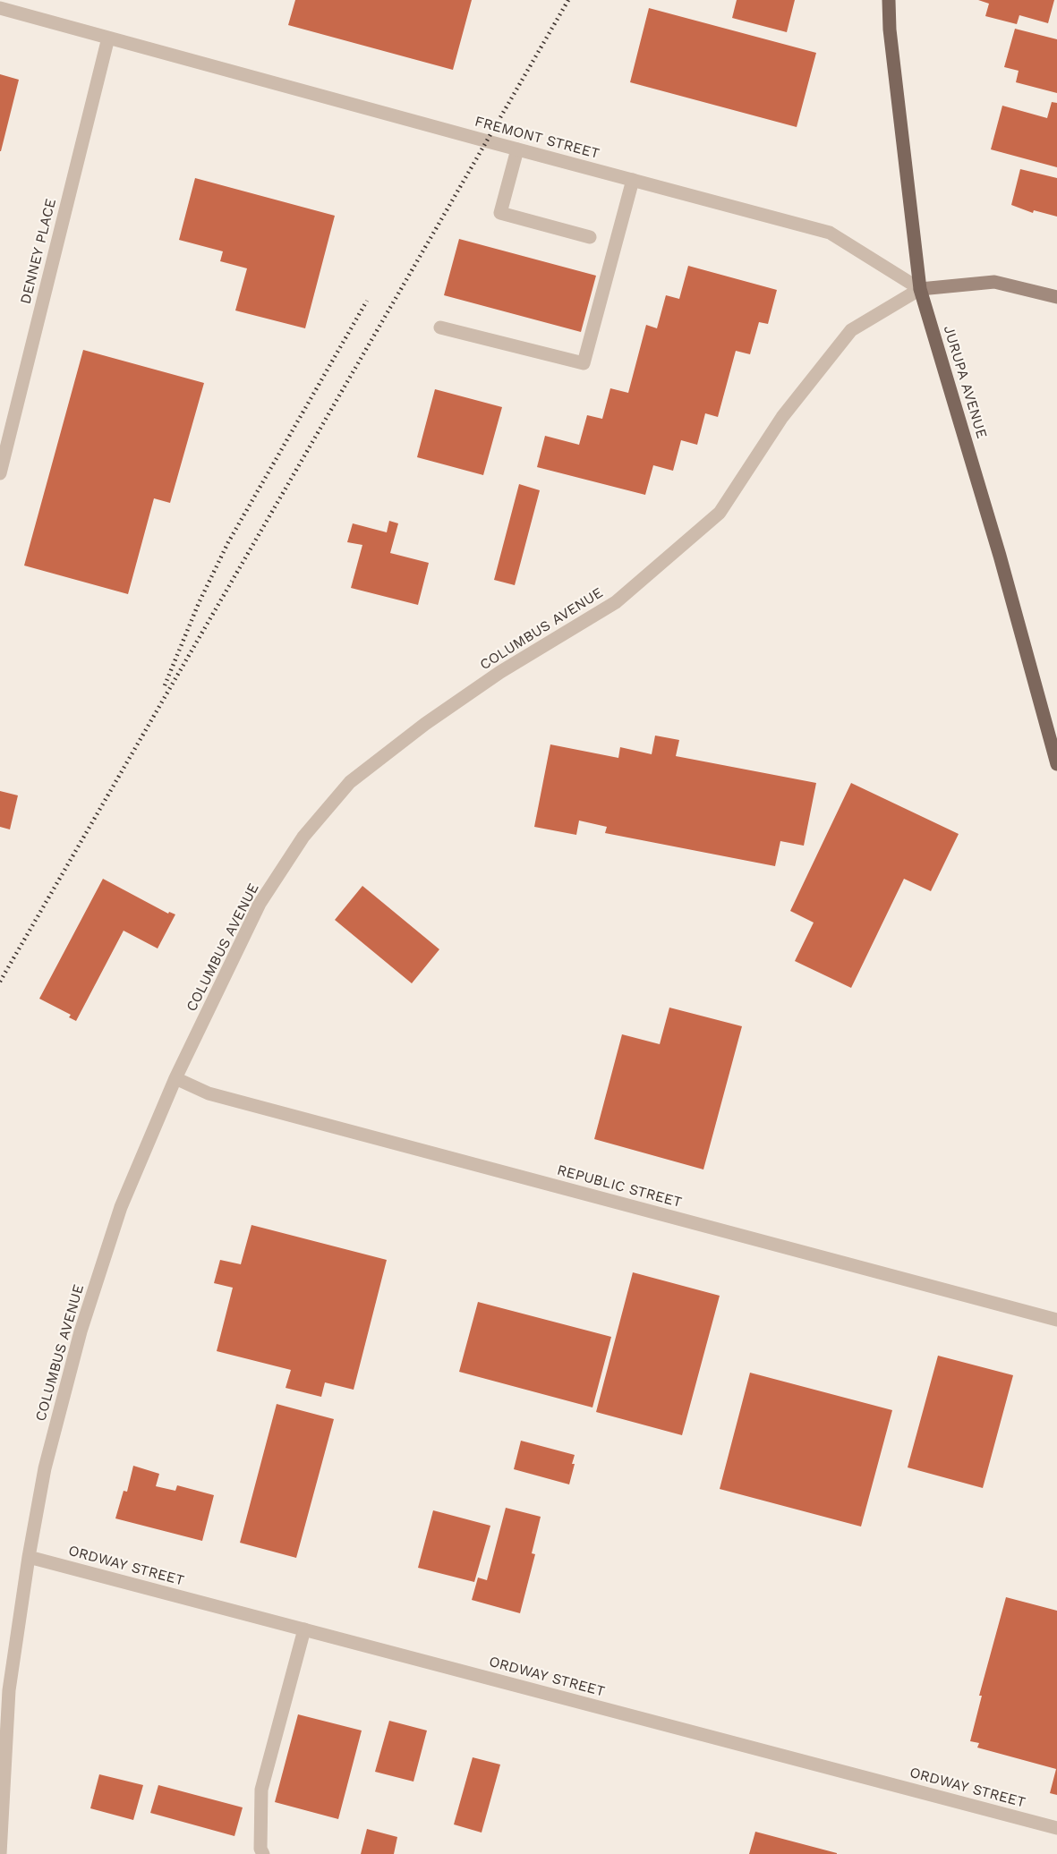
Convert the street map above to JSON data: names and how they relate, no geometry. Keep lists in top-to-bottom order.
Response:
{
  "streets": {
    "main road": ["JURUPA AVENUE"],
    "street": [
      "FREMONT STREET",
      "DENNEY PLACE",
      "COLUMBUS AVENUE",
      "REPUBLIC STREET",
      "ORDWAY STREET"
    ]
  },
  "crossings": [
    ["FREMONT STREET", "DENNEY PLACE"],
    ["FREMONT STREET", "JURUPA AVENUE"],
    ["FREMONT STREET", "COLUMBUS AVENUE"],
    ["JURUPA AVENUE", "COLUMBUS AVENUE"],
    ["COLUMBUS AVENUE", "REPUBLIC STREET"],
    ["COLUMBUS AVENUE", "ORDWAY STREET"]
  ]
}
